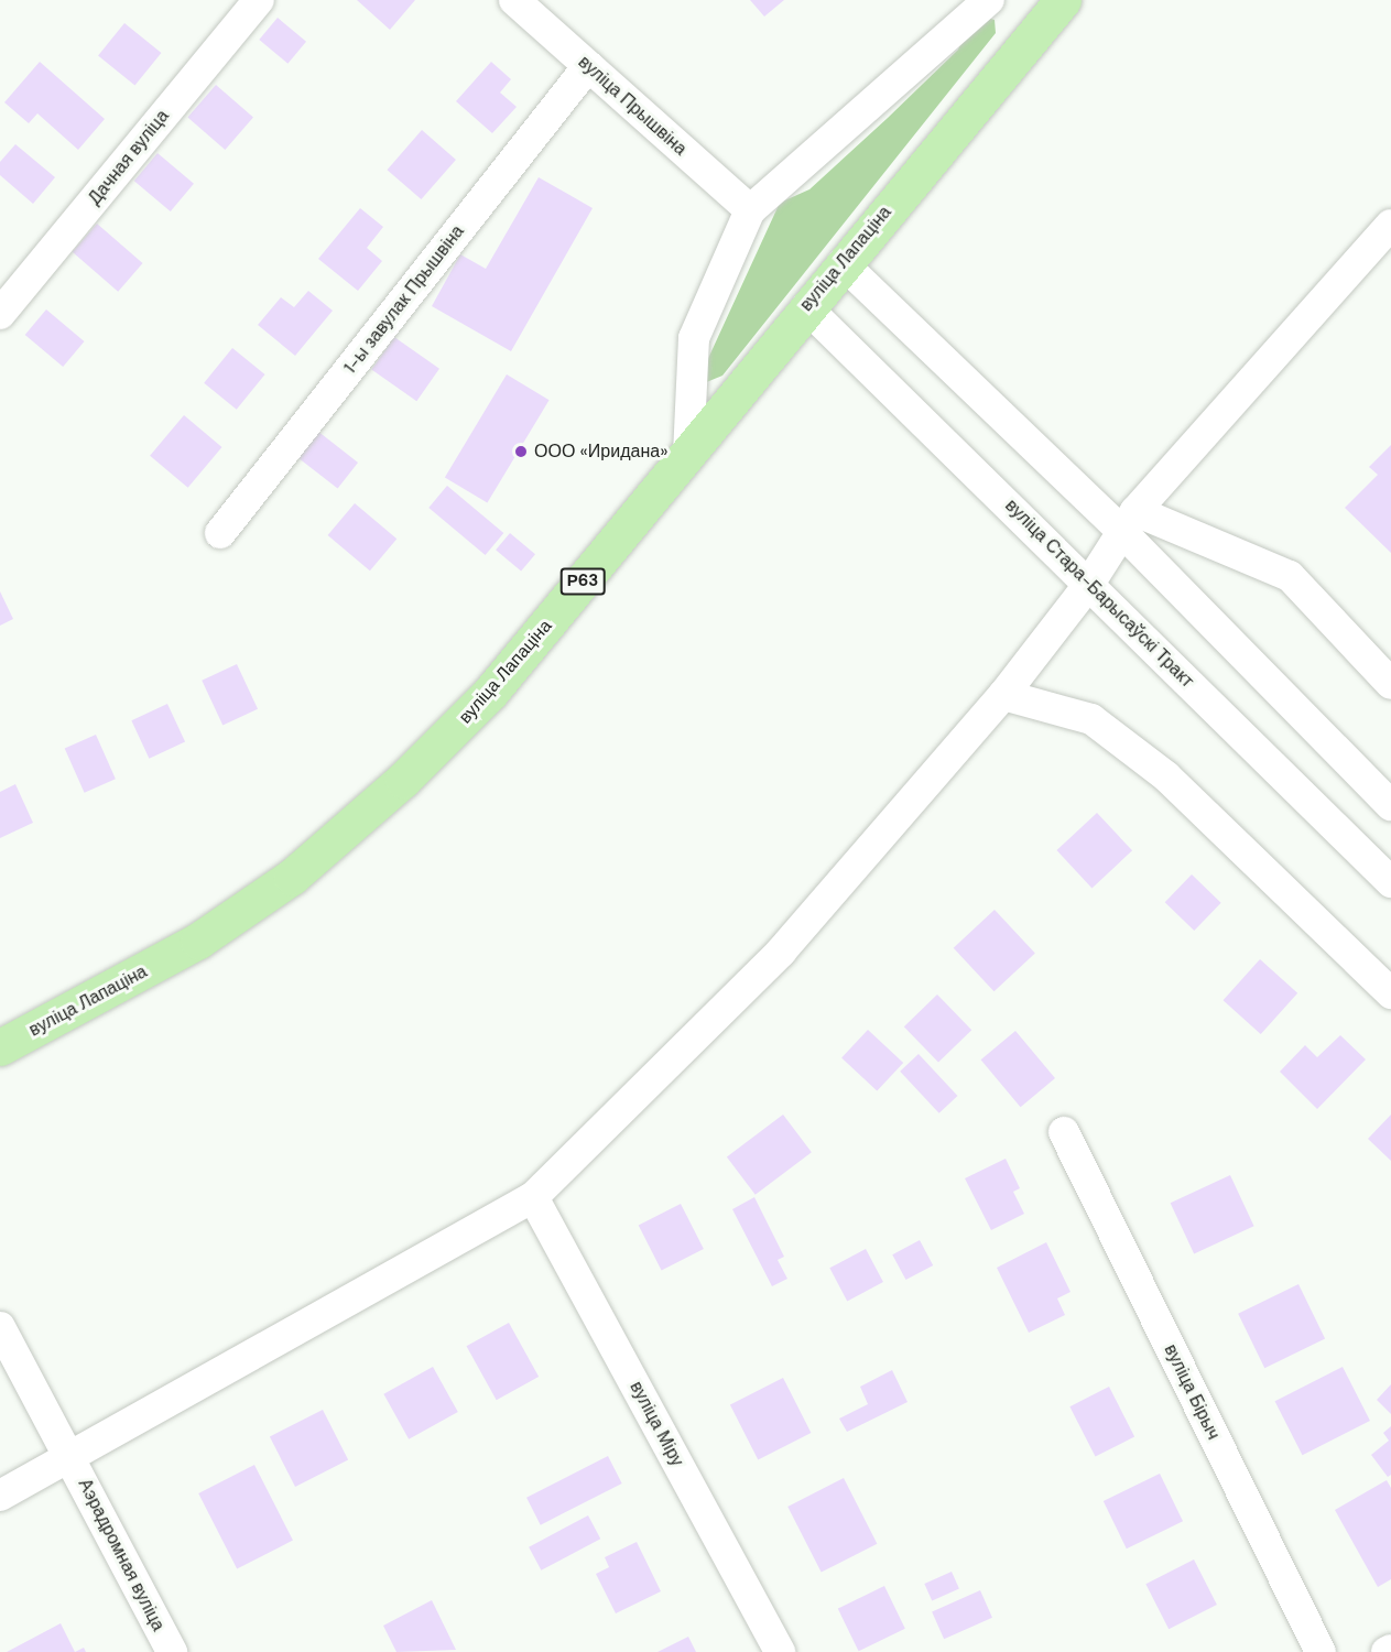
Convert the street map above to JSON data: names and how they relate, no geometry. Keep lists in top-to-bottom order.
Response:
{
  "streets": {
    "main road": ["вуліца Лапаціна", "Р63"],
    "street": [
      "вуліца Прышвіна",
      "Дачная вуліца",
      "1-ы завулак Прышвіна",
      "вуліца Стара-Барысаўскі Тракт",
      "вуліца Бірыч",
      "вуліца Міру",
      "Аэрадромная вуліца"
    ]
  },
  "crossings": [
    ["вуліца Прышвіна", "1-ы завулак Прышвіна"],
    ["вуліца Лапаціна", "вуліца Стара-Барысаўскі Тракт"]
  ],
  "places": ["ООО «Иридана»"]
}
